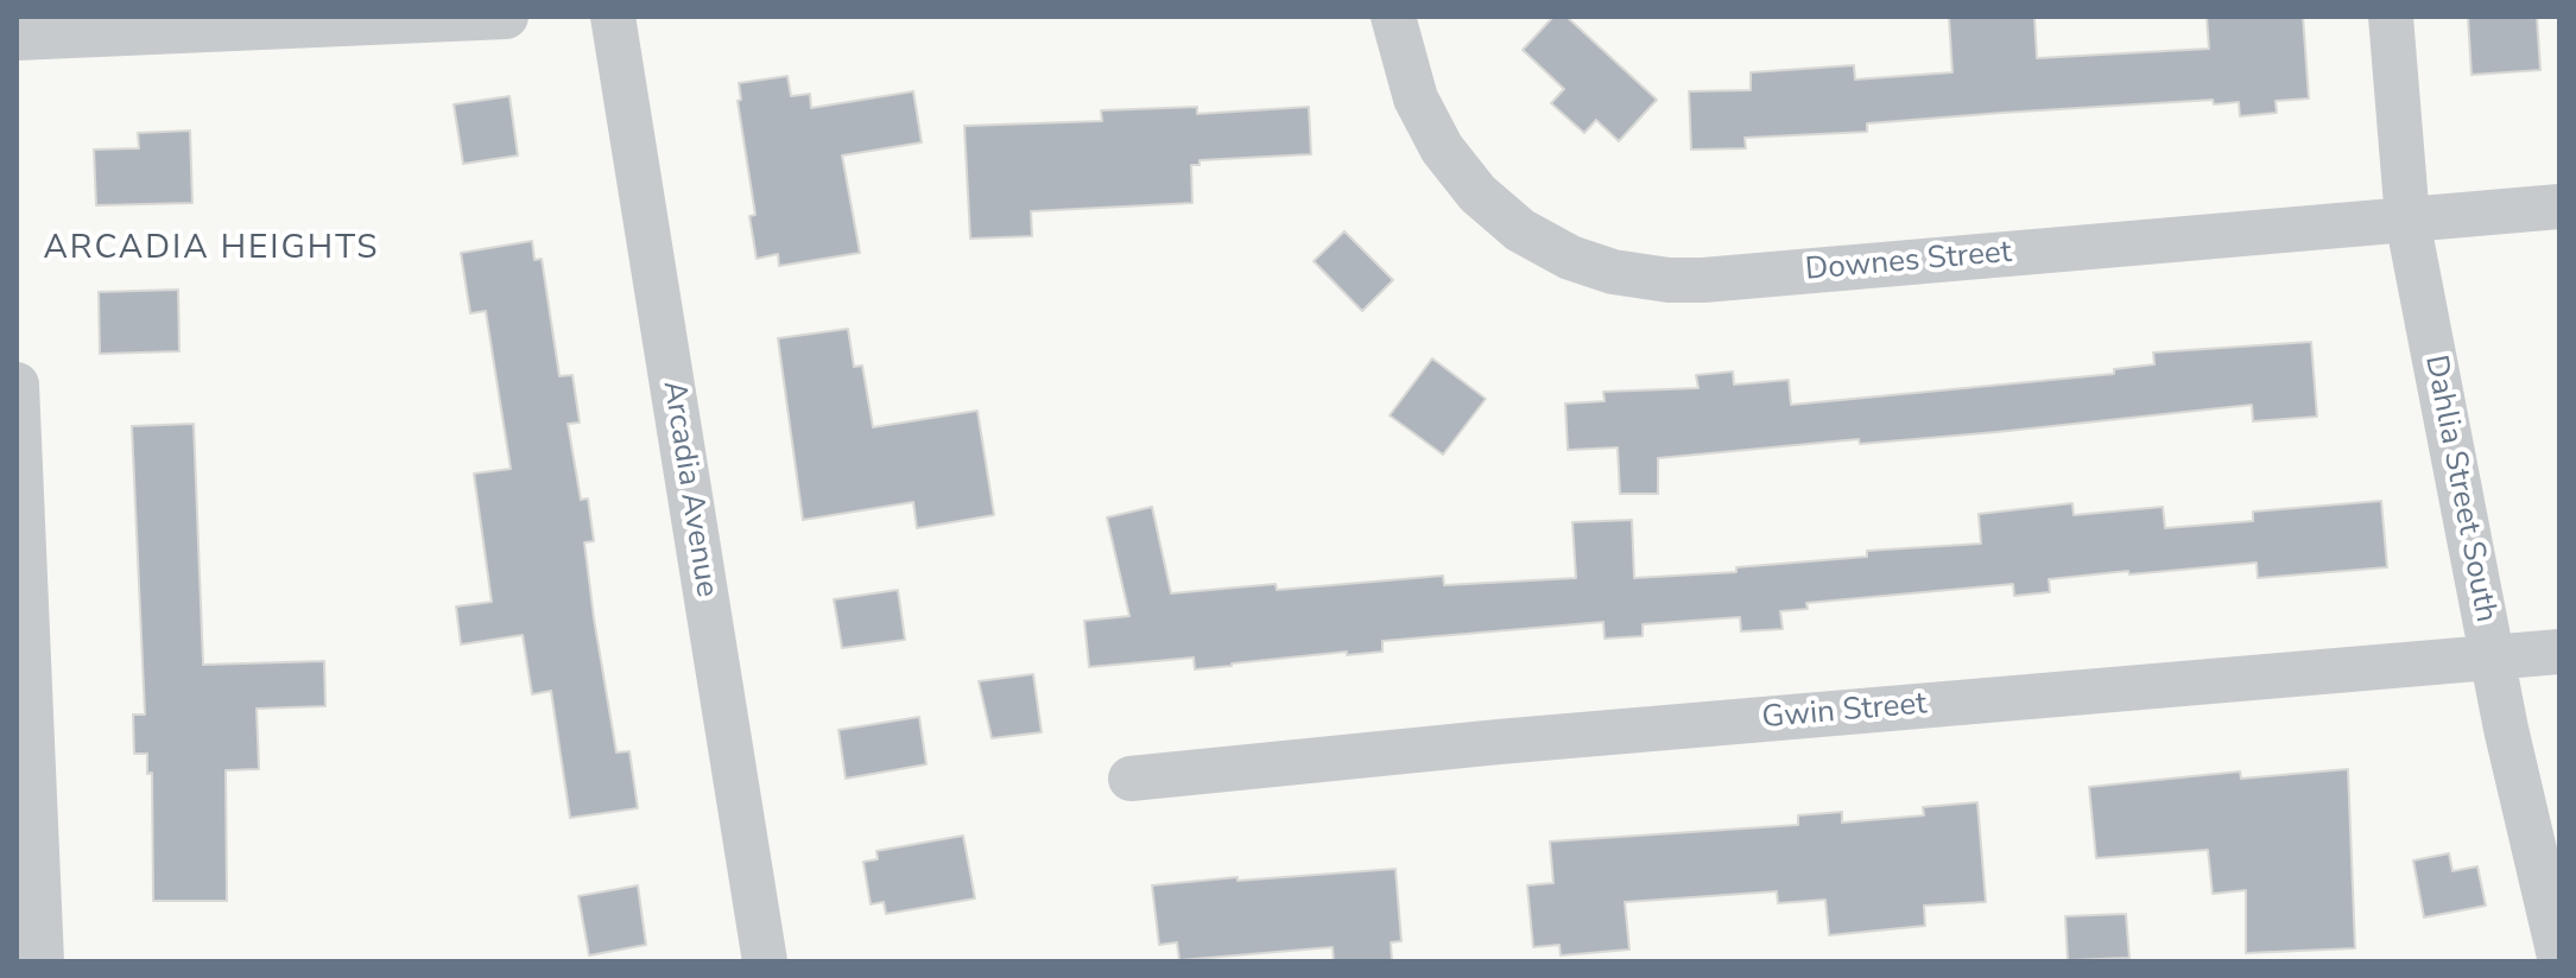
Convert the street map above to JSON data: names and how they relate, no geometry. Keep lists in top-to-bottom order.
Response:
{
  "streets": {
    "street": [
      "Downes Street",
      "Arcadia Avenue",
      "Dahlia Street South",
      "Gwin Street"
    ]
  },
  "crossings": [
    ["Downes Street", "Dahlia Street South"],
    ["Dahlia Street South", "Gwin Street"]
  ],
  "districts": ["ARCADIA HEIGHTS"]
}
